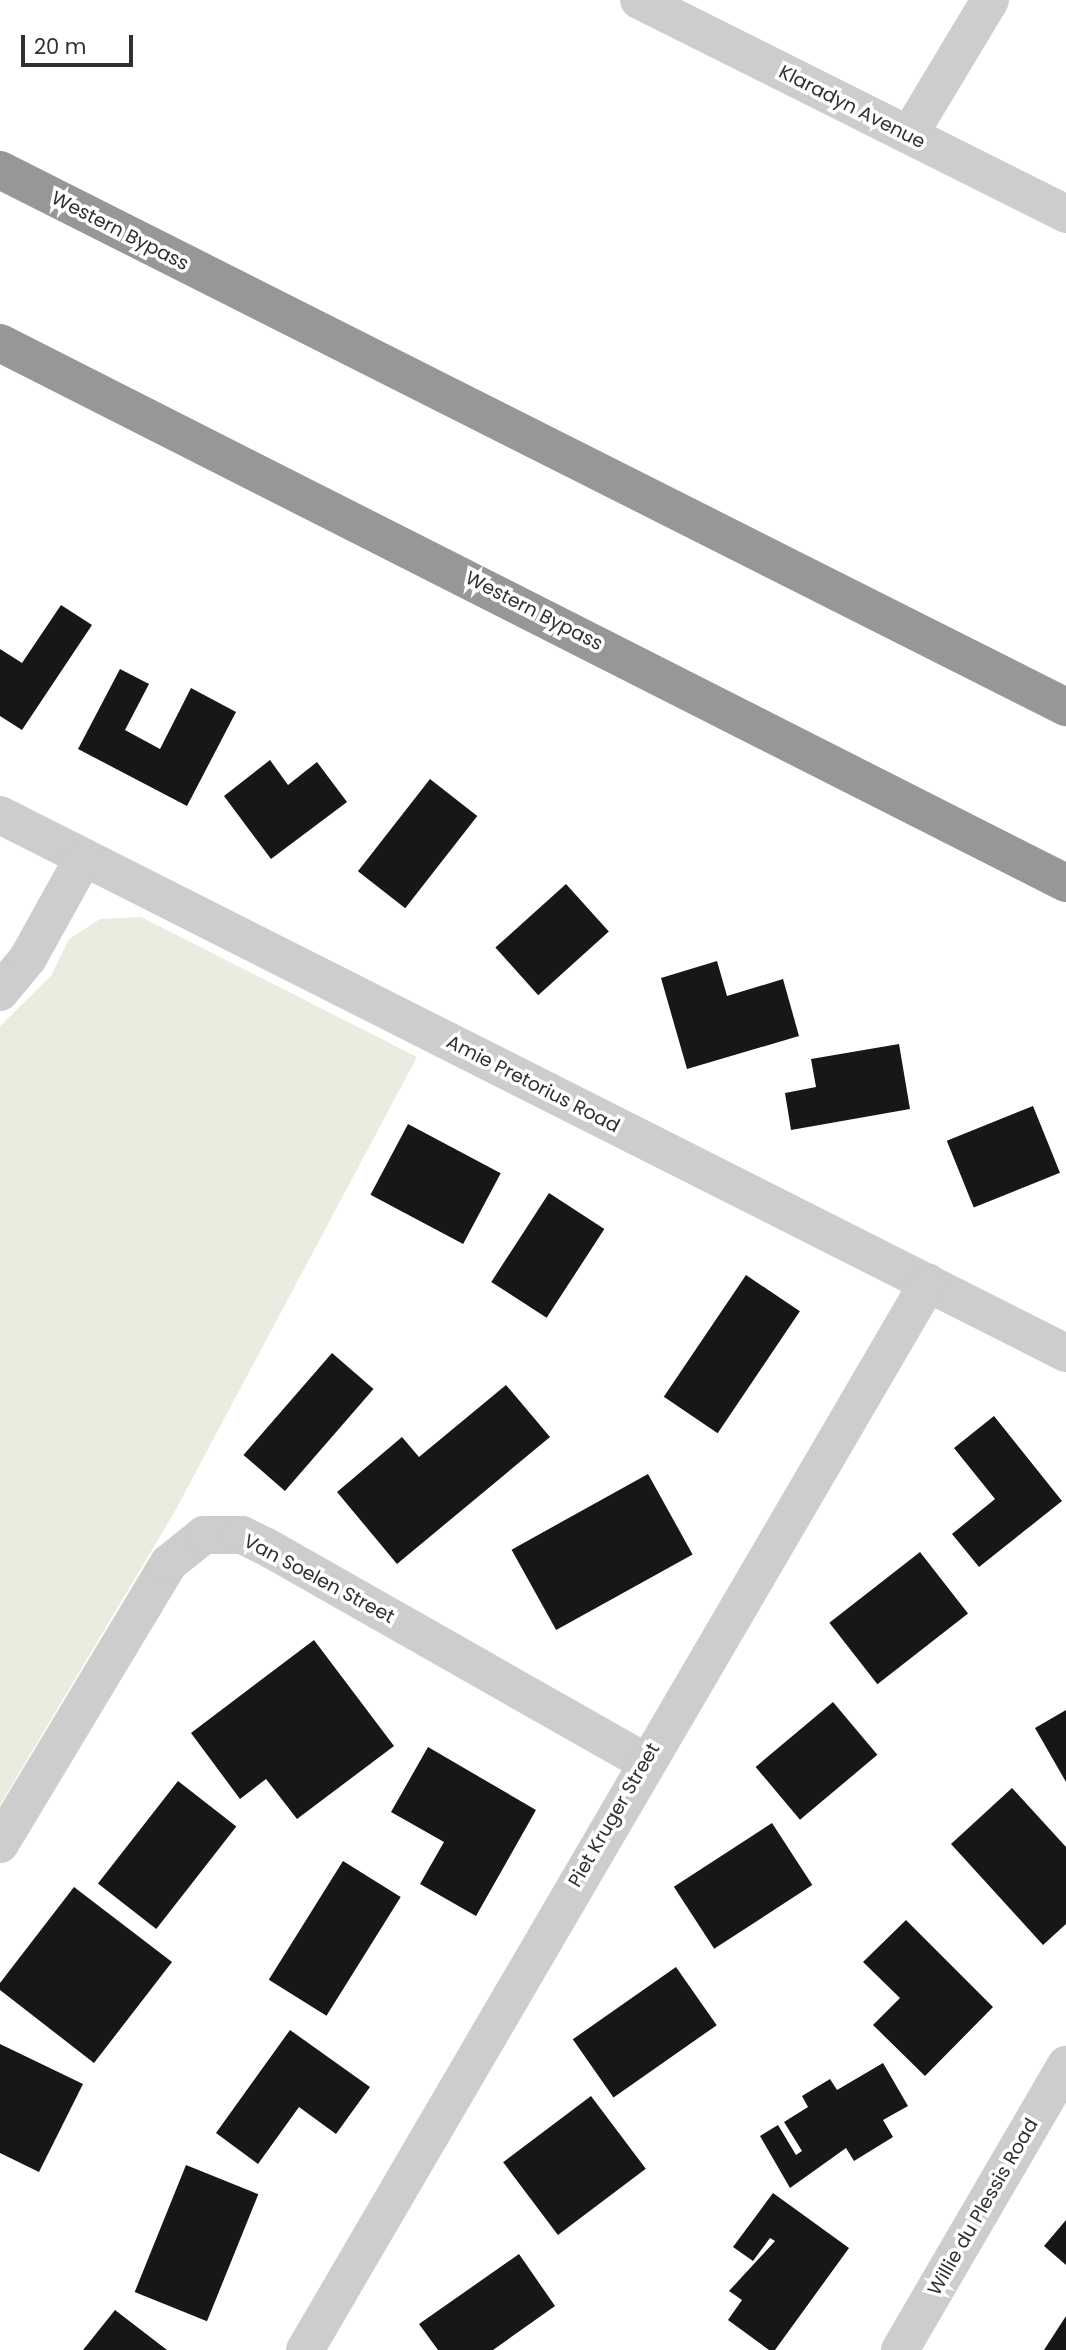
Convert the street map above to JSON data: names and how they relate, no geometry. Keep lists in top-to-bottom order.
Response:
{
  "streets": {
    "highway": ["Western Bypass"],
    "street": [
      "Klaradyn Avenue",
      "Amie Pretorius Road",
      "Van Soelen Street",
      "Piet Kruger Street",
      "Willie du Plessis Road"
    ]
  },
  "crossings": [
    ["Amie Pretorius Road", "Piet Kruger Street"],
    ["Van Soelen Street", "Piet Kruger Street"]
  ],
  "scale_bar": "20 m"
}
